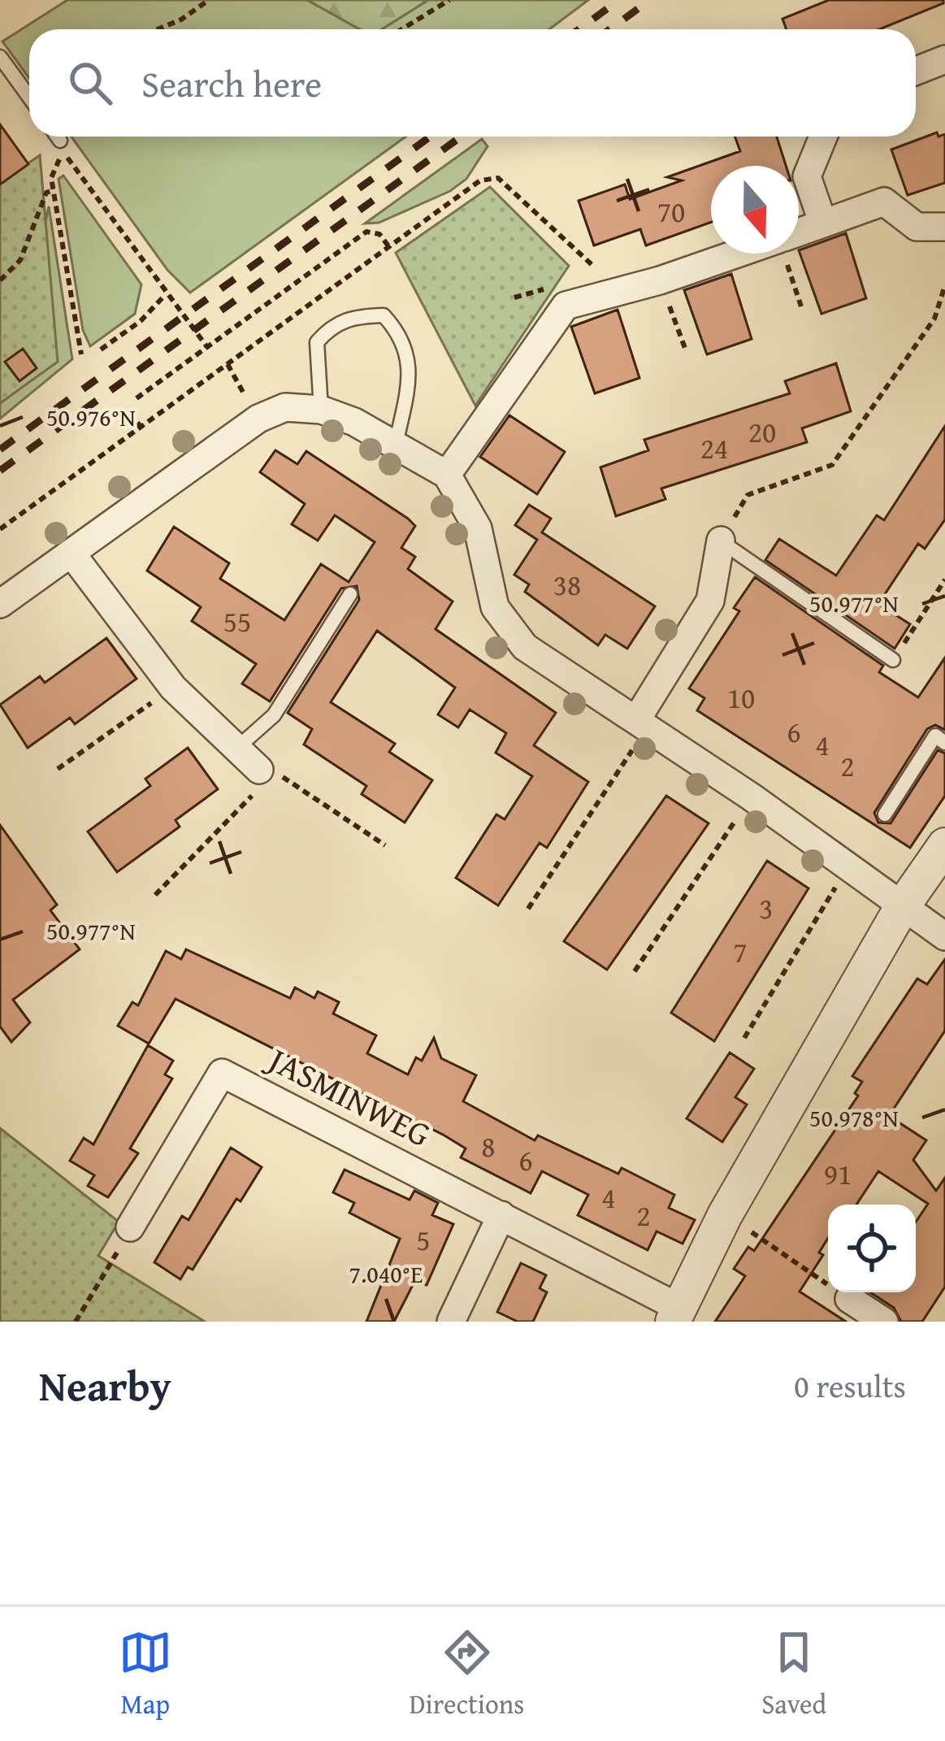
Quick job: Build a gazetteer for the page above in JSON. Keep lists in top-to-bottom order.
{
  "streets": {
    "street": ["JASMINWEG"]
  },
  "house_numbers": [
    "70",
    "20",
    "24",
    "38",
    "55",
    "10",
    "6",
    "4",
    "2",
    "3",
    "7",
    "8",
    "6",
    "91",
    "4",
    "2",
    "5"
  ],
  "north": "bottom",
  "page": {
    "search": "Search here",
    "heading": ["Nearby", "0 results"],
    "nav": ["Map", "Directions", "Saved"]
  },
  "coordinates": [
    "50.976°N",
    "50.977°N",
    "50.978°N",
    "7.040°E"
  ]
}
